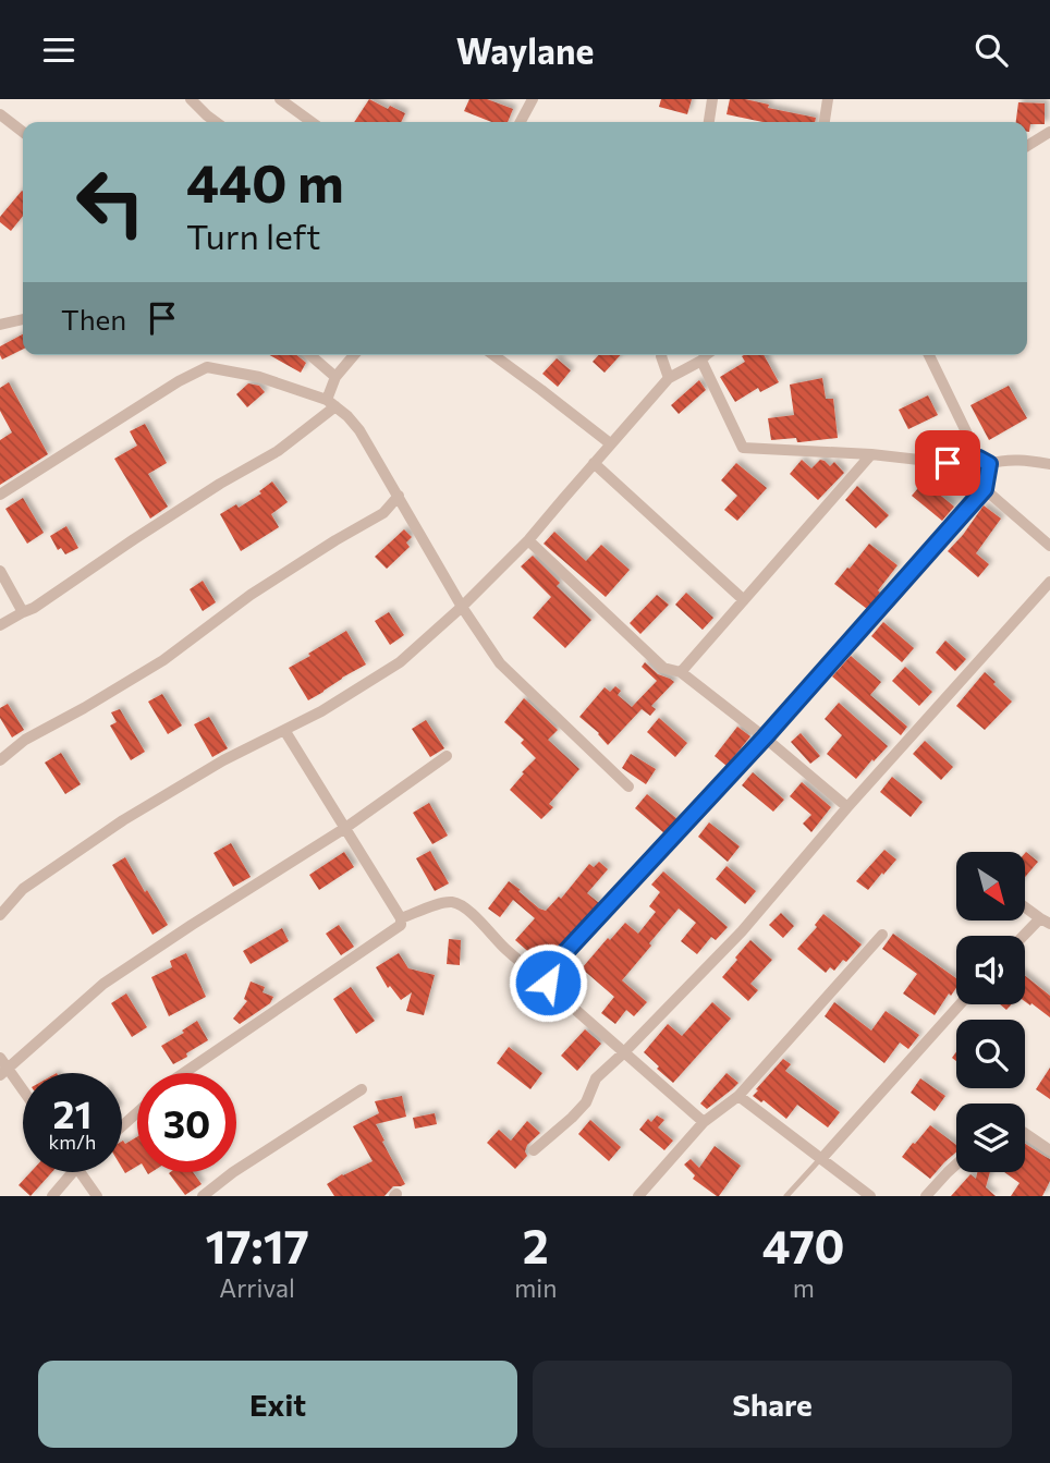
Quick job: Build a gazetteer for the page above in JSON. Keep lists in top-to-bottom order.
{
  "north": "bottom right",
  "page": {
    "header": "Waylane",
    "turn": ["440 m", "Turn left"],
    "then": "Then",
    "speed": "21 km/h",
    "limit": "30",
    "eta": [
      "17:17",
      "Arrival",
      "2",
      "min",
      "470",
      "m"
    ],
    "buttons": ["Exit", "Share"]
  }
}
